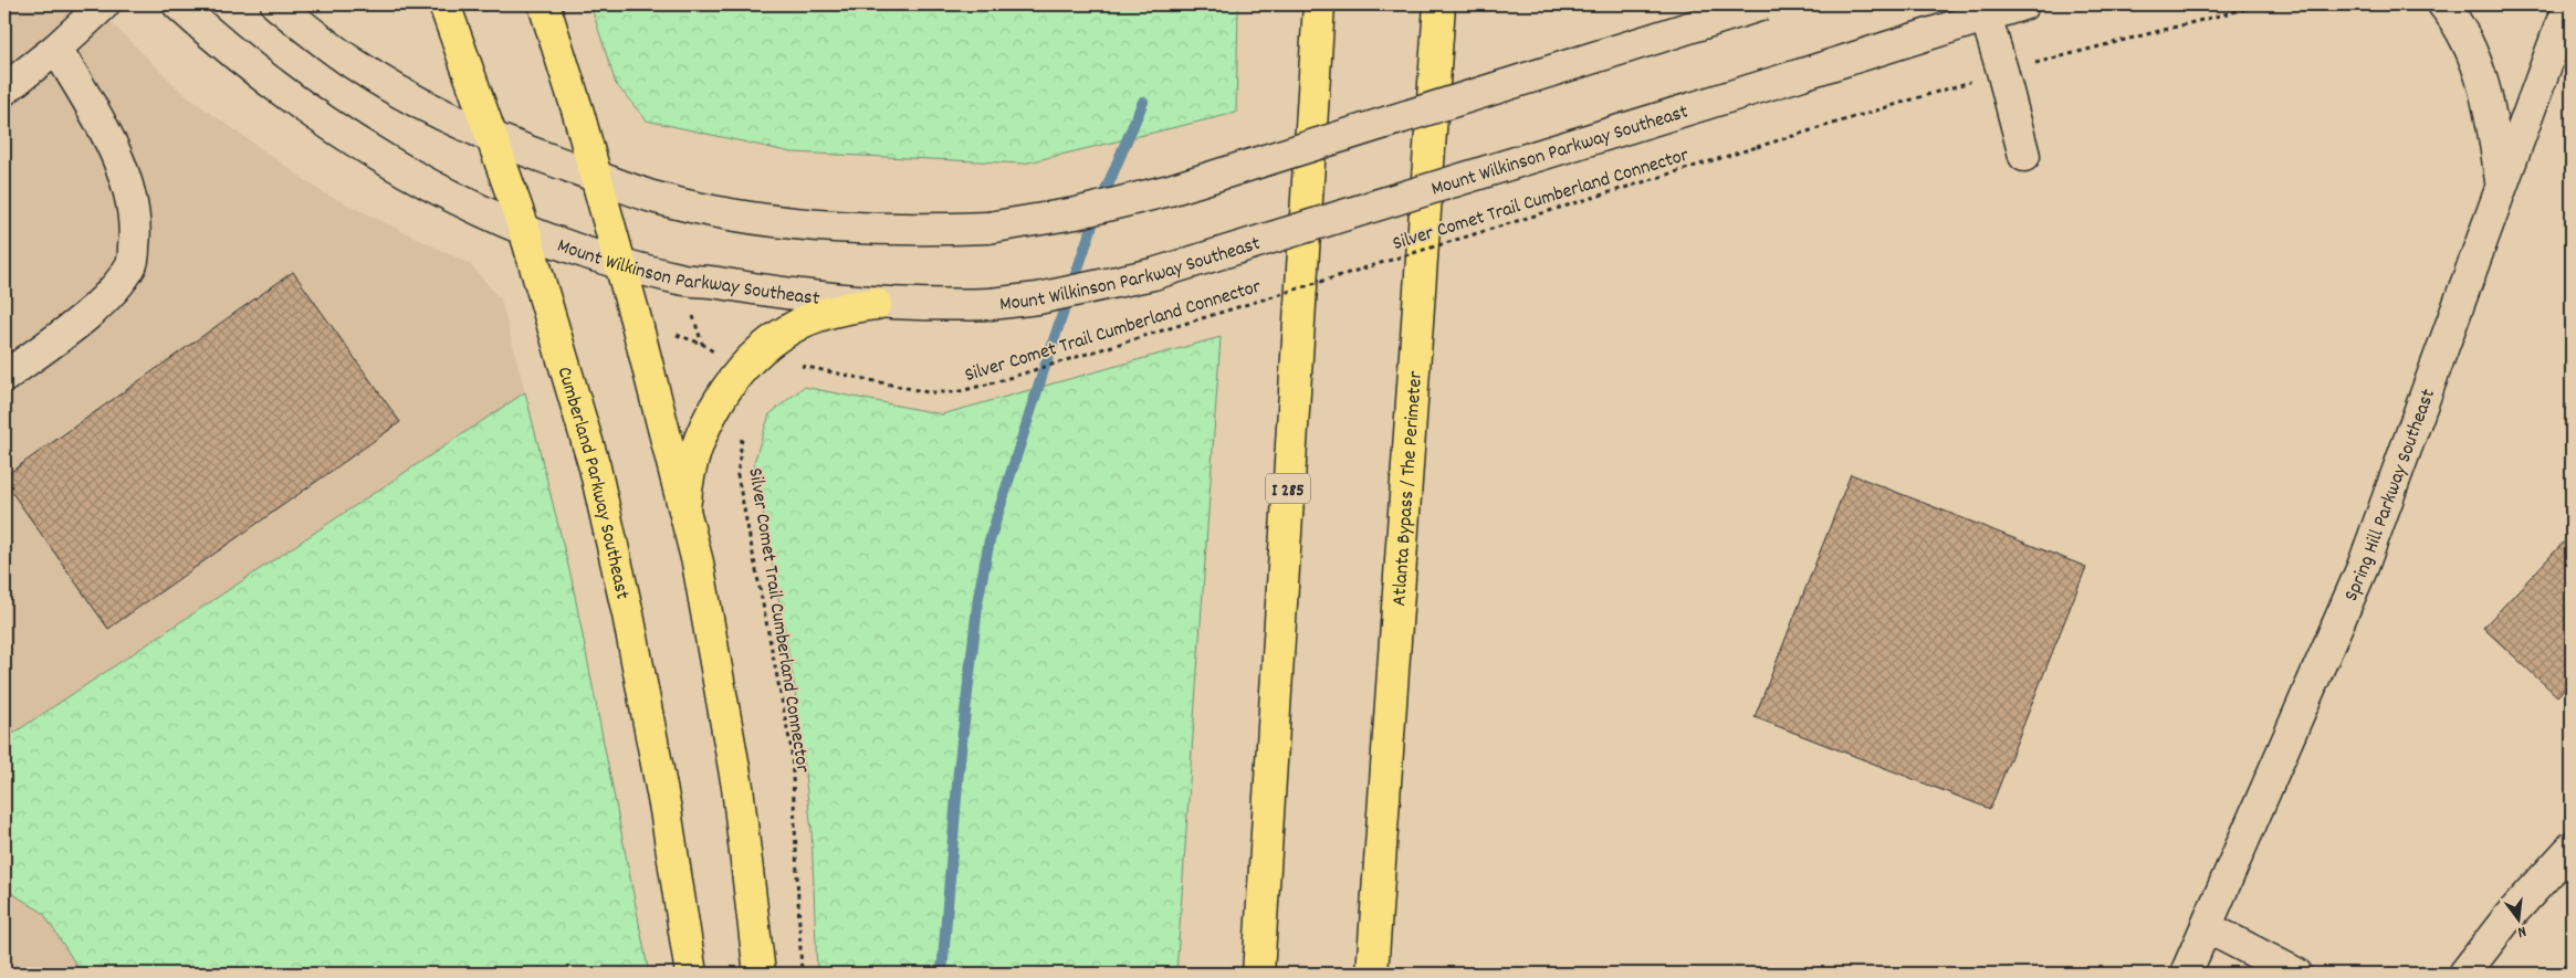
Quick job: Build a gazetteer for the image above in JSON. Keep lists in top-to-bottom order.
{
  "streets": {
    "main road": ["Cumberland Parkway Southeast", "I 285", "Atlanta Bypass / The Perimeter"],
    "street": ["Mount Wilkinson Parkway Southeast", "Spring Hill Parkway Southeast"],
    "path": ["Silver Comet Trail Cumberland Connector"]
  },
  "crossings": [
    ["Mount Wilkinson Parkway Southeast", "Cumberland Parkway Southeast"]
  ],
  "north": "bottom"
}
